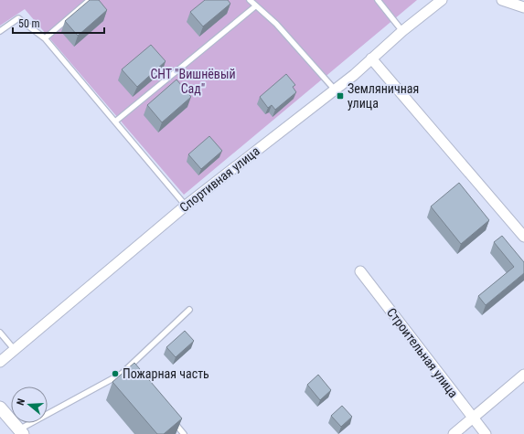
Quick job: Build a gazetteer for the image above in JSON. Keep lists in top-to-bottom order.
{
  "streets": {
    "street": ["Спортивная улица", "Строительная улица"]
  },
  "parks": ["СНТ \"Вишнёвый Сад\""],
  "places": {
    "transit": ["Земляничная улица"],
    "other": ["Пожарная часть"]
  },
  "scale_bar": "50 m",
  "north": "left"
}
